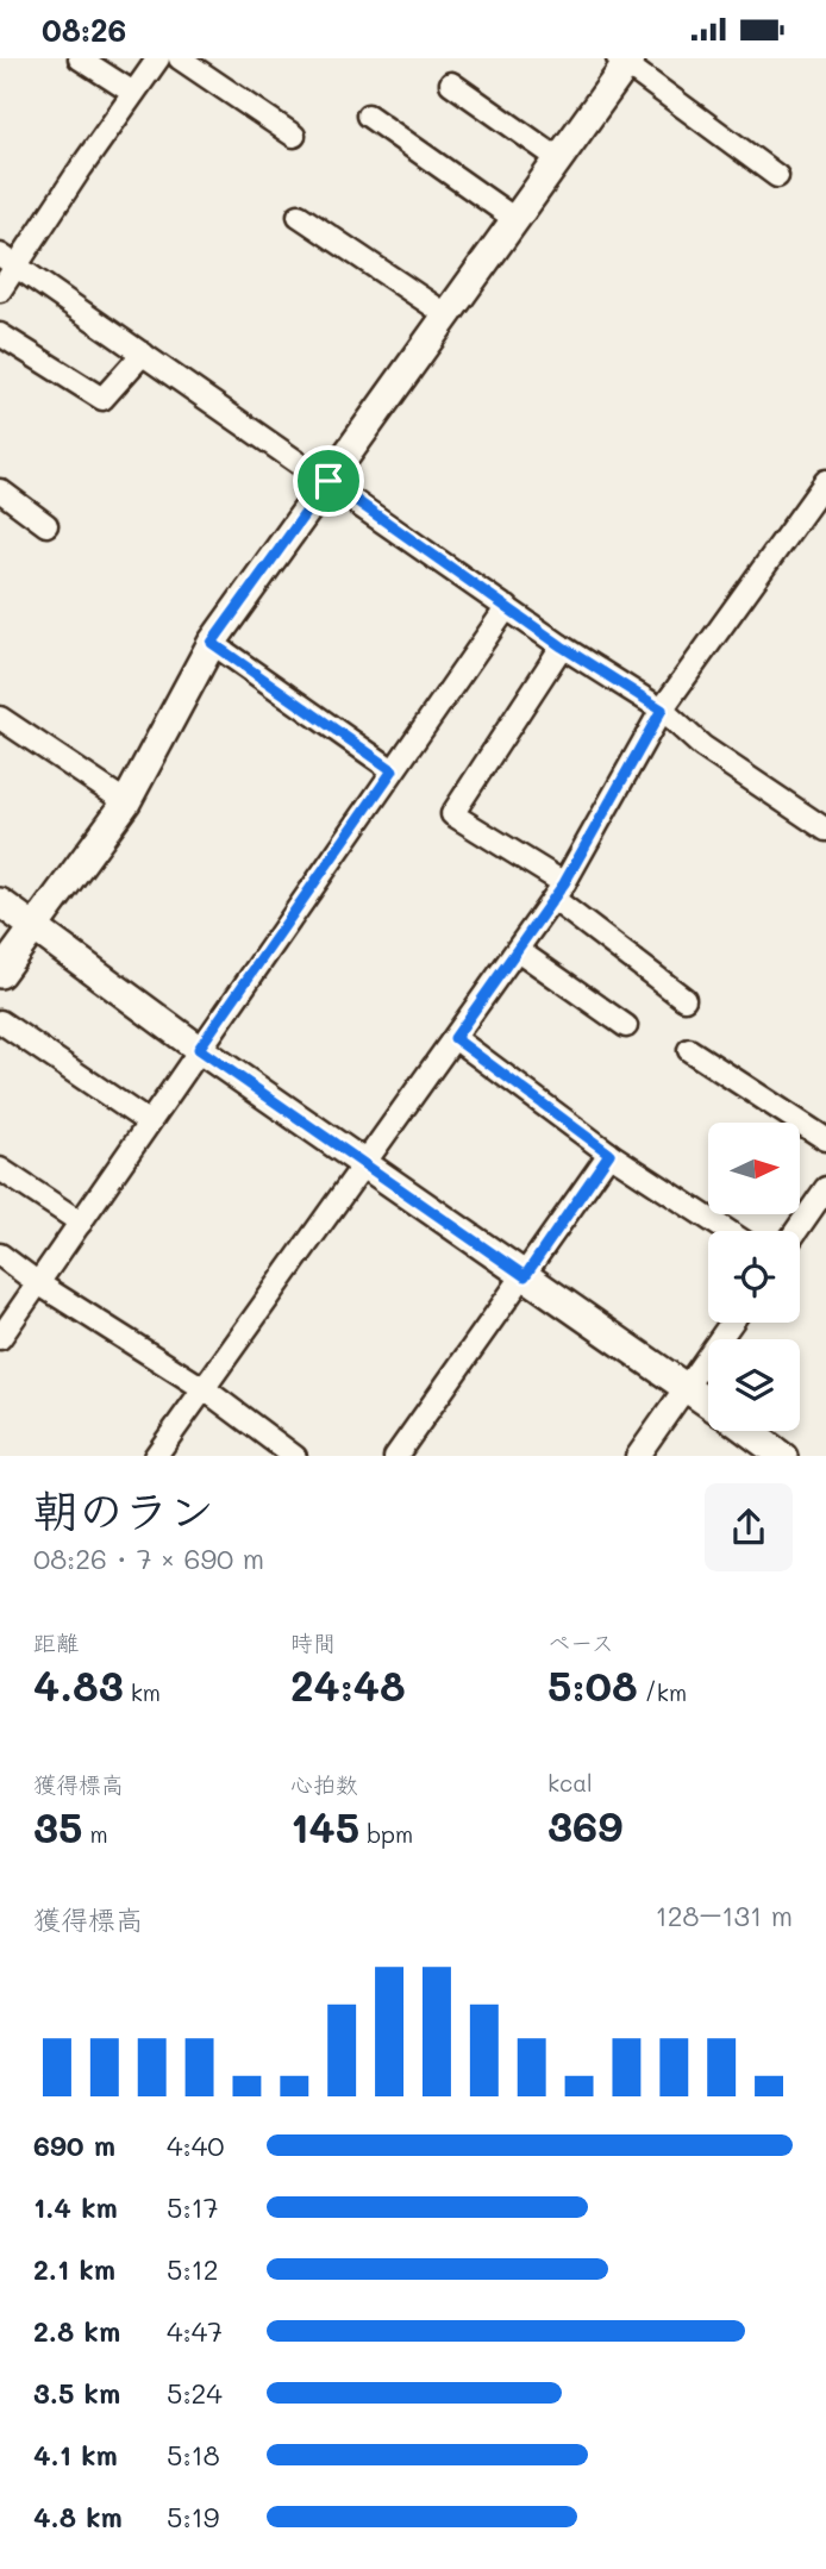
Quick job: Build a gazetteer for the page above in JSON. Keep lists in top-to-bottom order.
{
  "north": "right",
  "page": {
    "status": "08:26",
    "heading": ["朝のラン", "08:26 · 7 × 690 m"],
    "stats": [
      ["距離", "4.83 km"],
      ["時間", "24:48"],
      ["ペース", "5:08 /km"],
      ["獲得標高", "35 m"],
      ["心拍数", "145 bpm"],
      ["kcal", "369"]
    ],
    "chart": ["獲得標高", "128–131 m"],
    "list": [
      {
        "name": "690 m",
        "note": "4:40"
      },
      {
        "name": "1.4 km",
        "note": "5:17"
      },
      {
        "name": "2.1 km",
        "note": "5:12"
      },
      {
        "name": "2.8 km",
        "note": "4:47"
      },
      {
        "name": "3.5 km",
        "note": "5:24"
      },
      {
        "name": "4.1 km",
        "note": "5:18"
      },
      {
        "name": "4.8 km",
        "note": "5:19"
      }
    ]
  }
}
